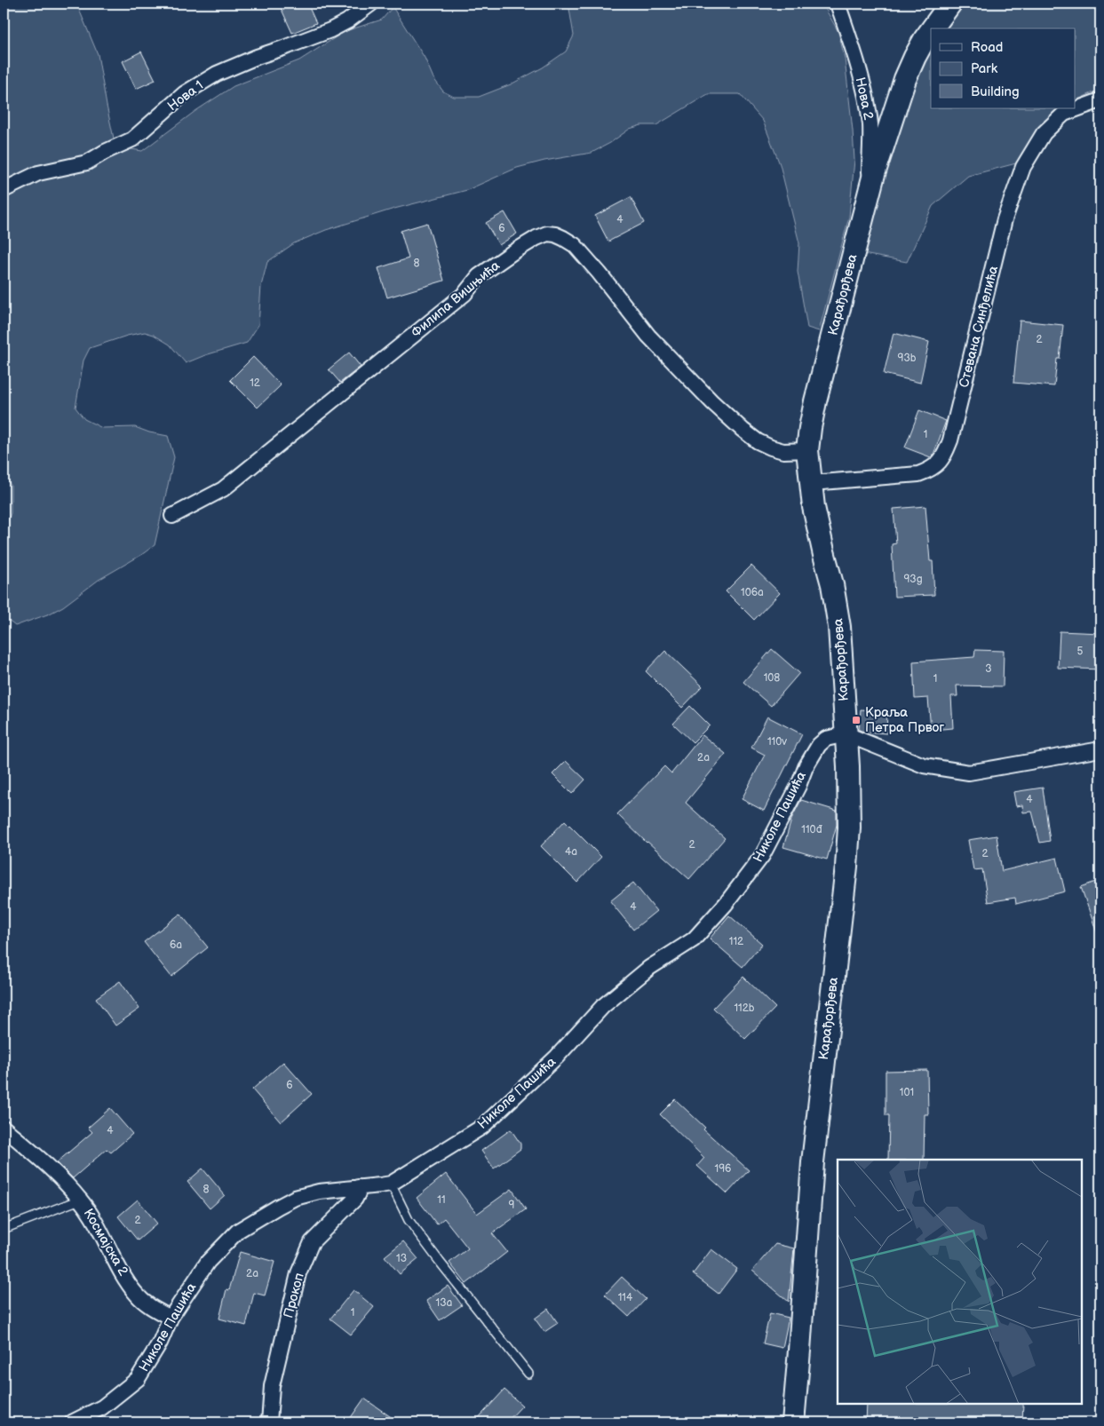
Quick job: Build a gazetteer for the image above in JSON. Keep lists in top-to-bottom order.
{
  "streets": {
    "street": [
      "Нова 1",
      "Нова 2",
      "Карађорђева",
      "Филипа Вишњића",
      "Стевана Синђелића",
      "Николе Пашића",
      "Космајска 2",
      "Прокоп"
    ]
  },
  "crossings": [
    ["Нова 2", "Карађорђева"],
    ["Карађорђева", "Филипа Вишњића"],
    ["Карађорђева", "Стевана Синђелића"],
    ["Карађорђева", "Николе Пашића"],
    ["Николе Пашића", "Космајска 2"],
    ["Николе Пашића", "Прокоп"]
  ],
  "places": {
    "transit": ["Краља Петра Првог"]
  },
  "house_numbers": [
    "4",
    "6",
    "8",
    "2",
    "93b",
    "12",
    "1",
    "93g",
    "106a",
    "5",
    "3",
    "108",
    "1",
    "110v",
    "2a",
    "4",
    "110đ",
    "2",
    "4a",
    "2",
    "4",
    "112",
    "6a",
    "112b",
    "6",
    "101",
    "4",
    "196",
    "8",
    "11",
    "9",
    "2",
    "13",
    "2a",
    "114",
    "13a",
    "1"
  ],
  "legend": ["Road", "Park", "Building"]
}
